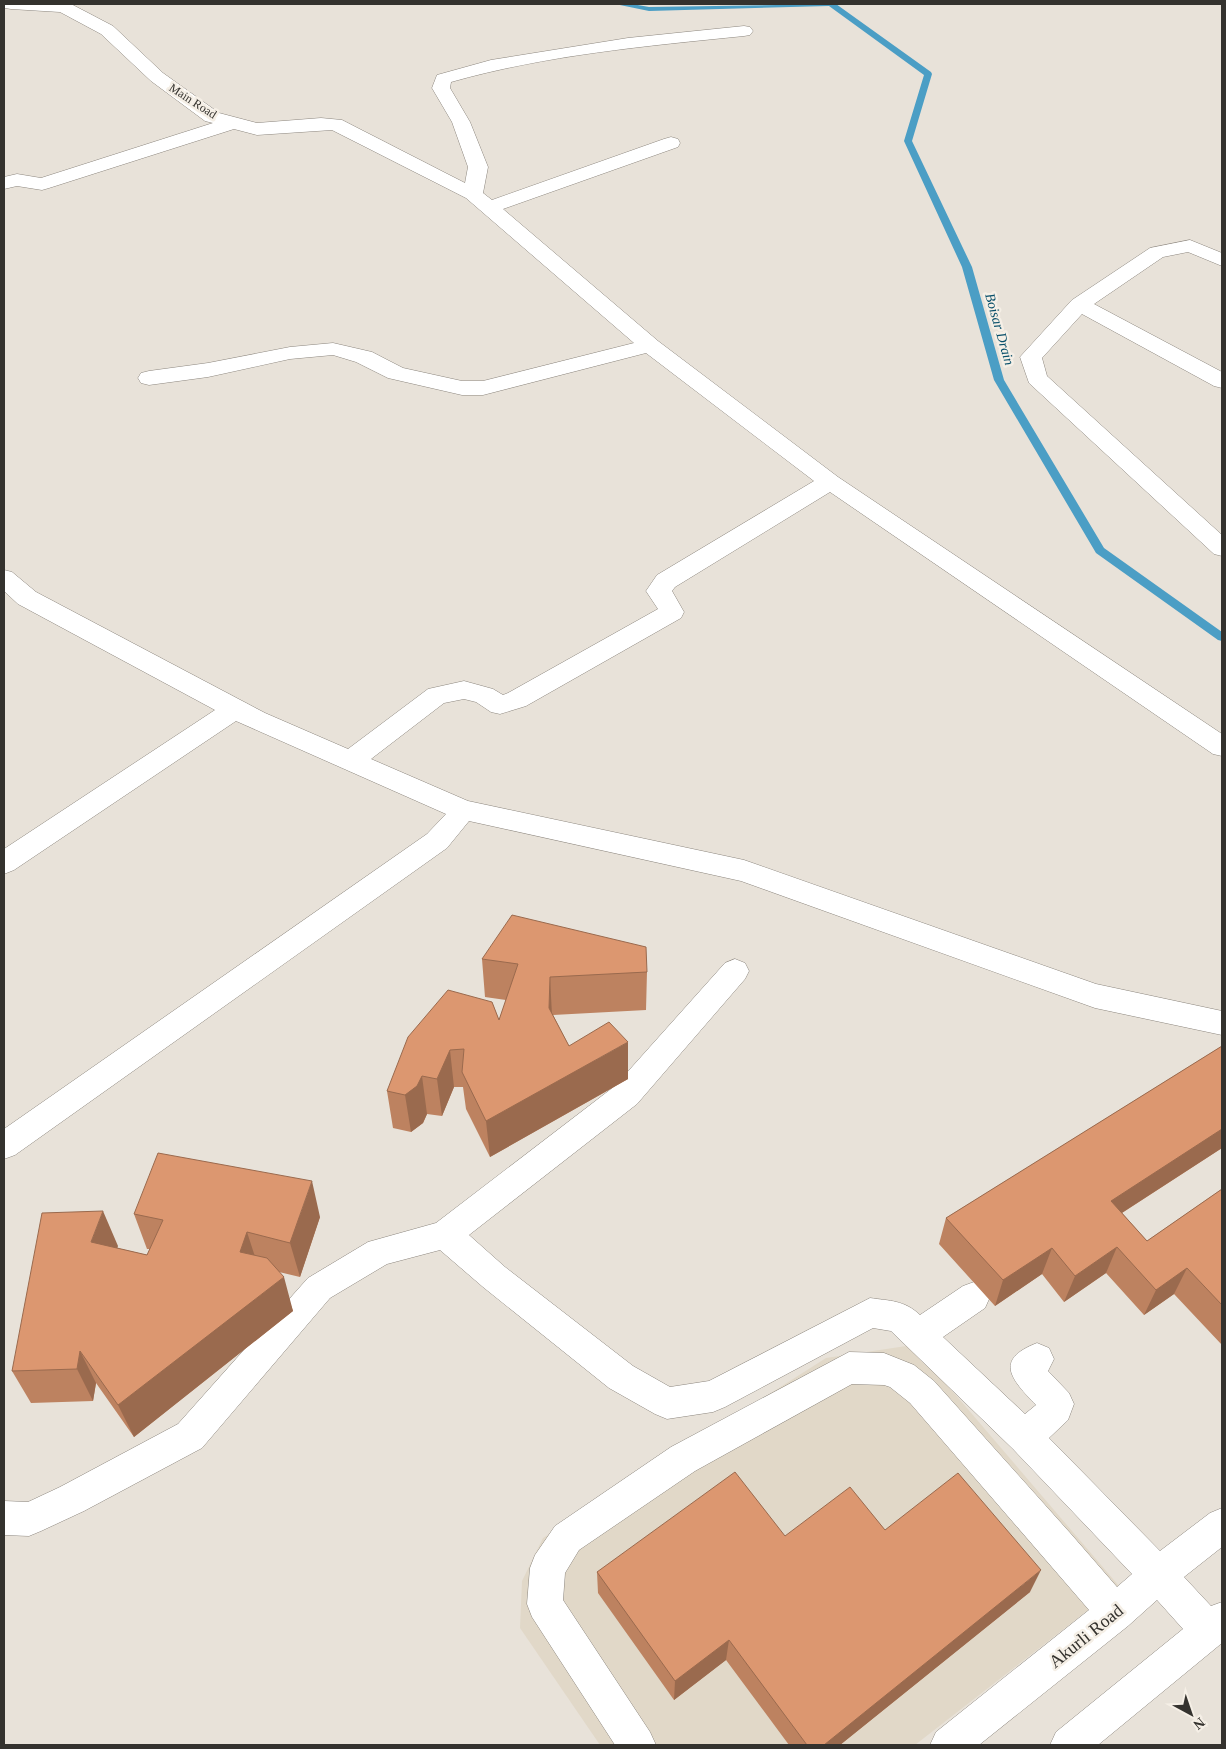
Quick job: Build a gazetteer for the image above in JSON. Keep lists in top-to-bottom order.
{
  "streets": {
    "street": ["Main Road", "Akurli Road"]
  },
  "water": ["Boisar Drain"],
  "north": "bottom right"
}
